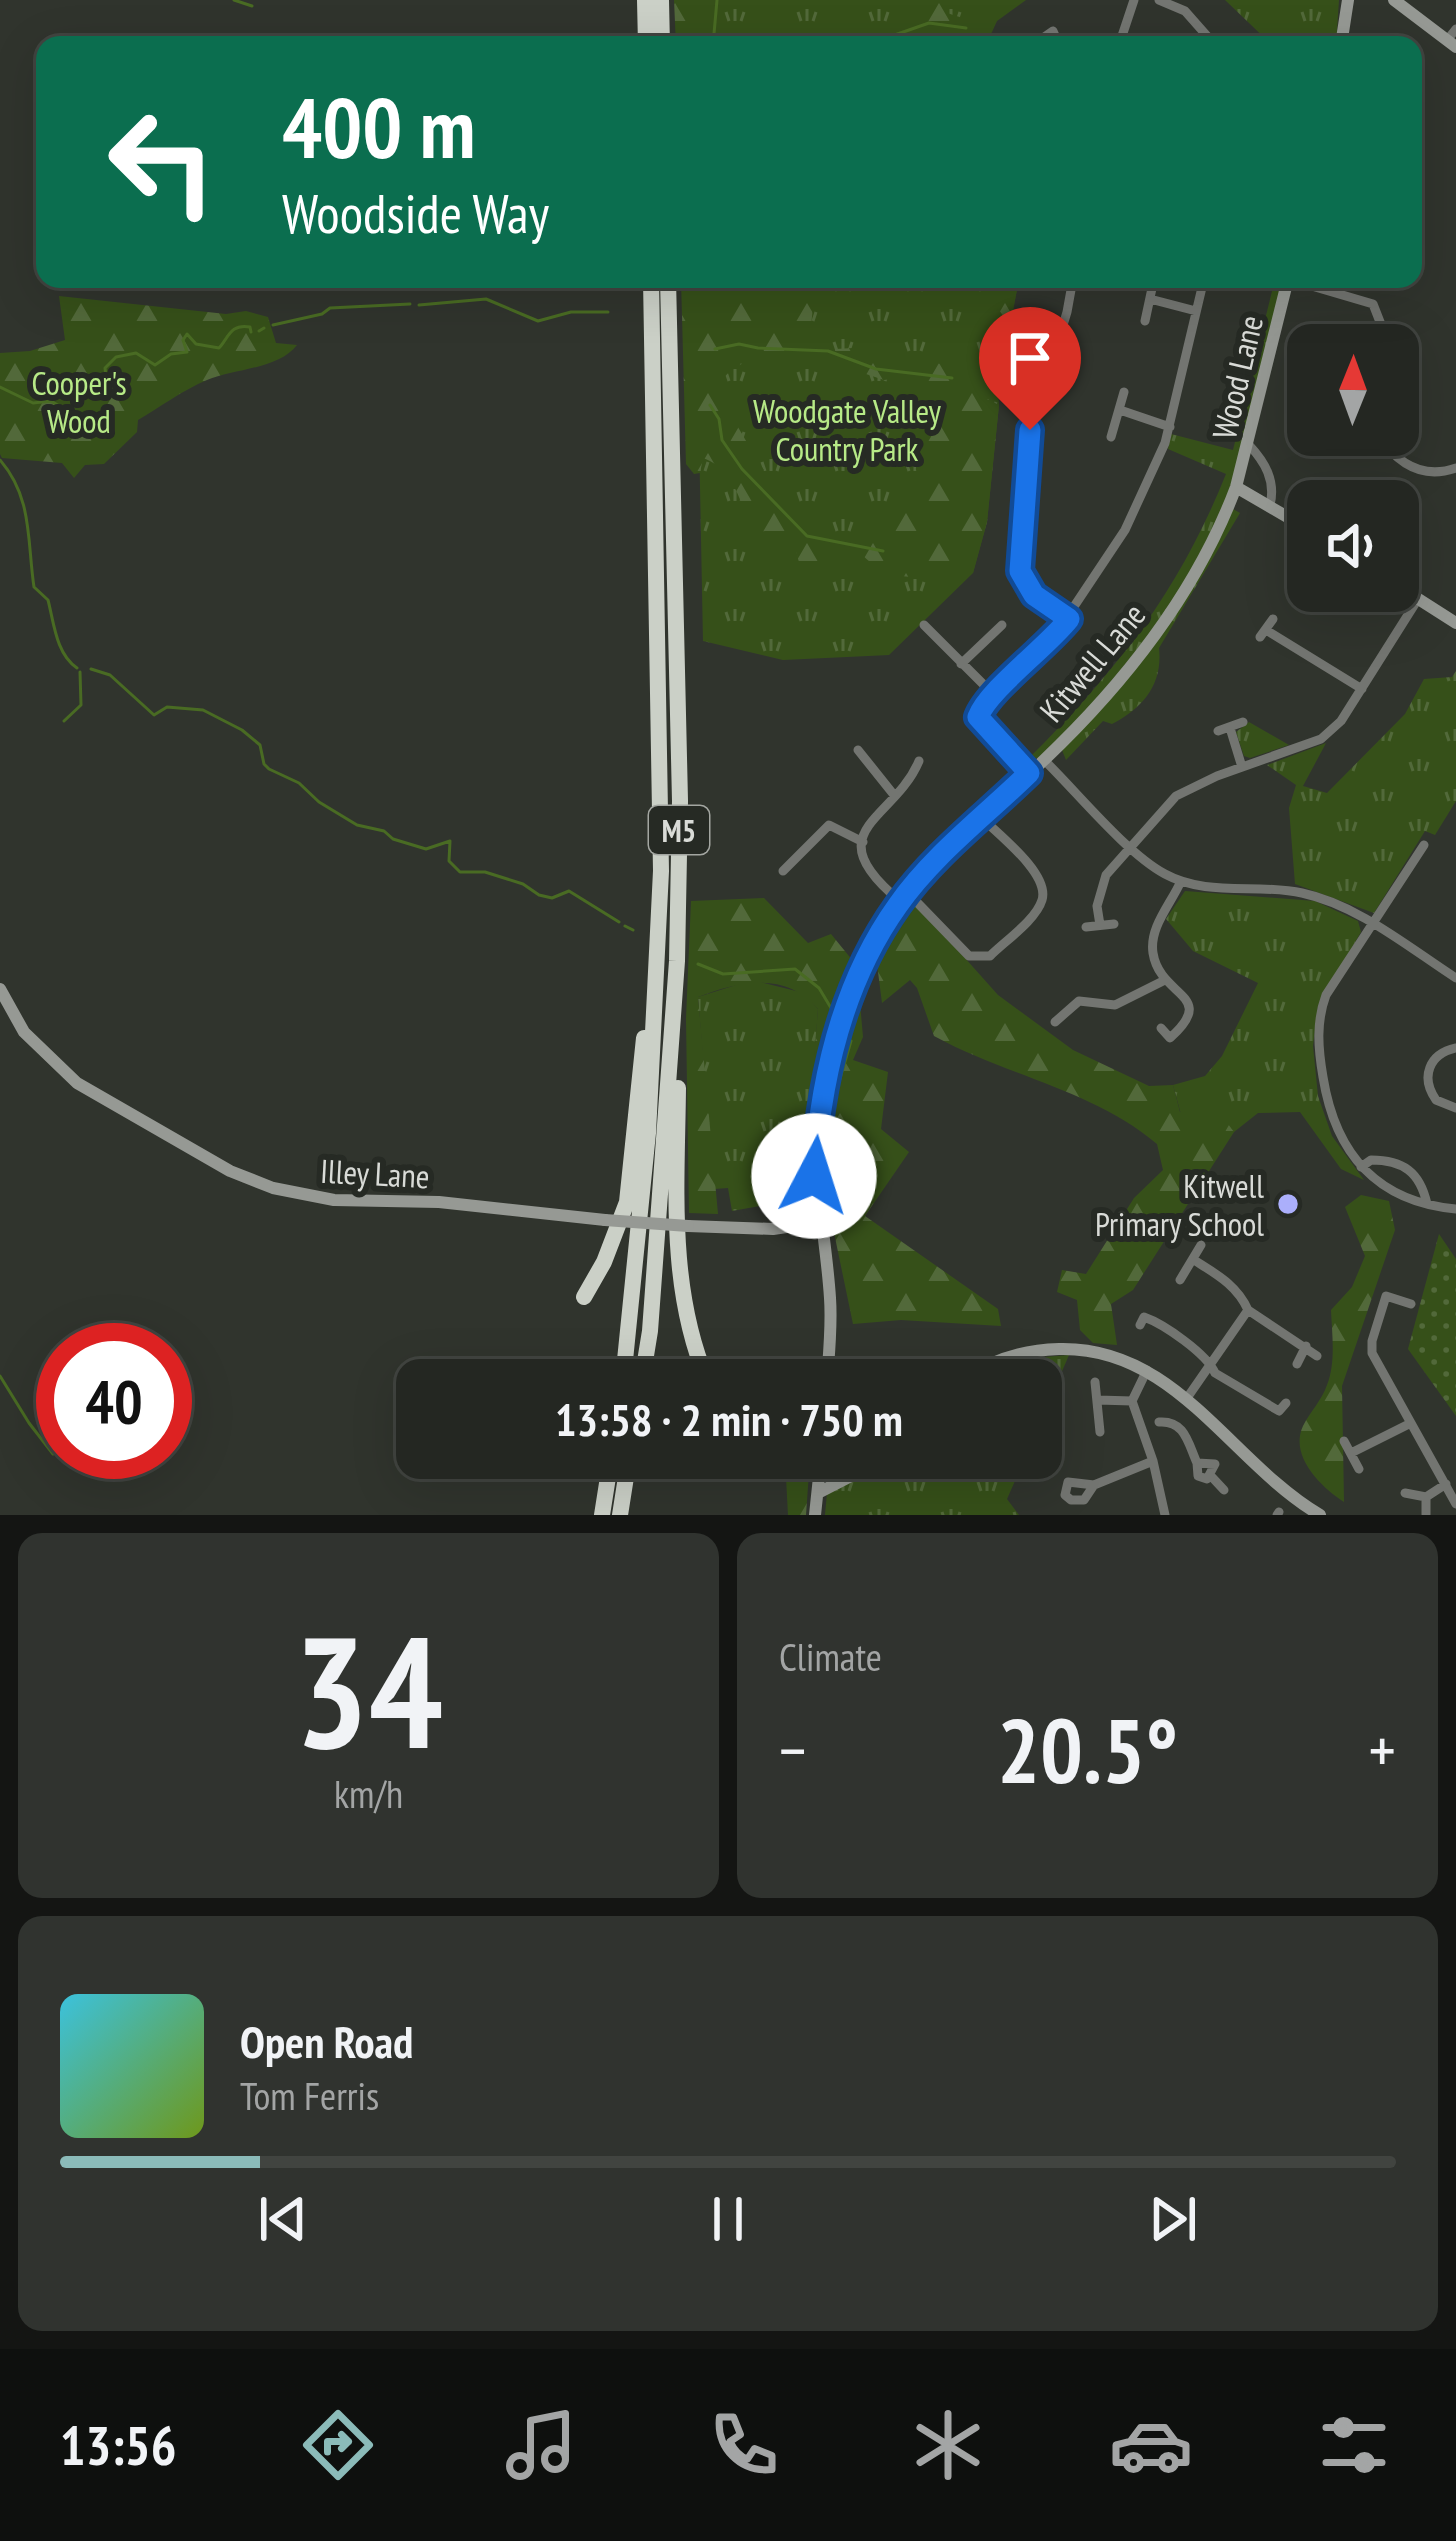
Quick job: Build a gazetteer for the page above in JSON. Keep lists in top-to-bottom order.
{
  "streets": {
    "highway": ["M5"],
    "street": ["Wood Lane", "Kitwell Lane", "Illey Lane"]
  },
  "crossings": [
    ["Wood Lane", "Kitwell Lane"],
    ["Kitwell Lane", "Illey Lane"]
  ],
  "parks": ["Cooper's Wood", "Woodgate Valley Country Park"],
  "places": ["Kitwell Primary School"],
  "north": "top",
  "page": {
    "turn": ["400 m", "Woodside Way"],
    "limit": "40",
    "trip": "13:58 · 2 min · 750 m",
    "tile": [
      ["34", "km/h"],
      "Climate"
    ],
    "heat": ["−", "20.5°", "+"],
    "song": ["Open Road", "Tom Ferris"],
    "tabs": "13:56"
  }
}
